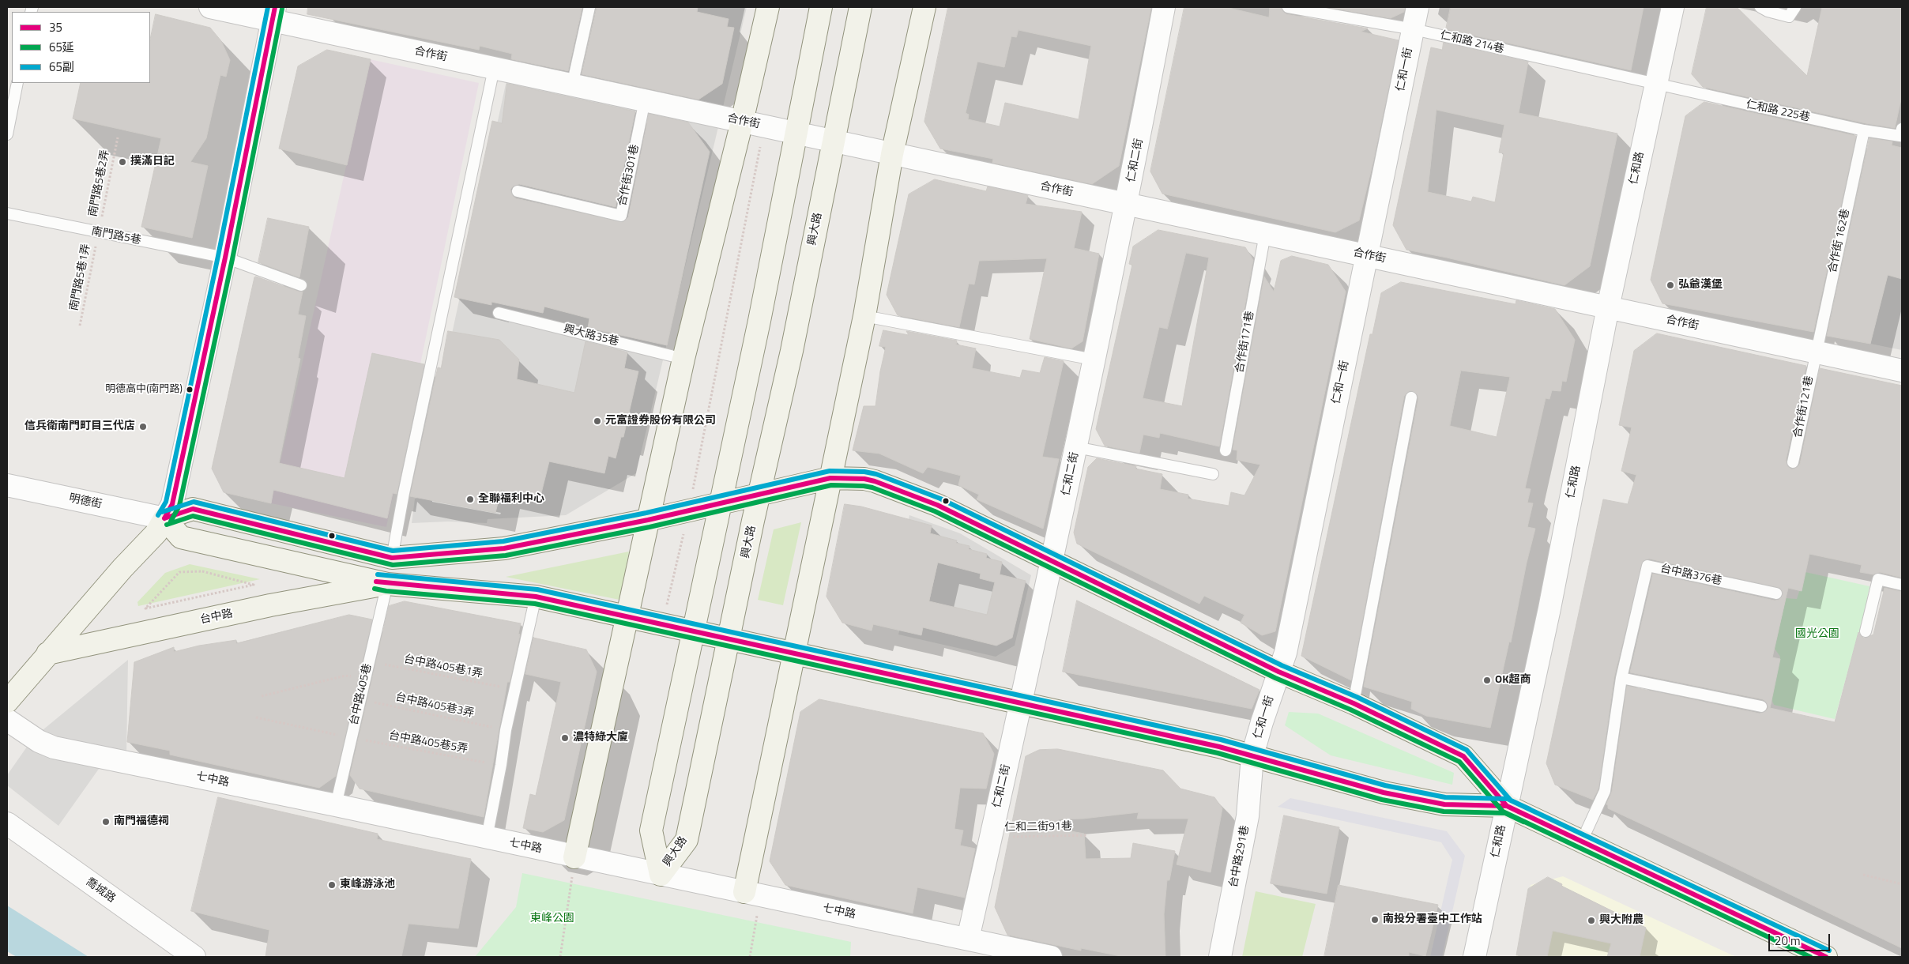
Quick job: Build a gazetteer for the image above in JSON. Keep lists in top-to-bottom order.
{
  "streets": {
    "street": [
      "合作街",
      "仁和一街",
      "仁和二街",
      "仁和路",
      "興大路",
      "明德街",
      "台中路",
      "七中路",
      "台中路291巷",
      "喬城路"
    ],
    "lane": [
      "仁和路 214巷",
      "仁和路 225巷",
      "合作街301巷",
      "南門路5巷",
      "合作街 162巷",
      "興大路35巷",
      "合作街171巷",
      "合作街121巷",
      "台中路376巷",
      "台中路405巷"
    ],
    "path": [
      "南門路5巷2弄",
      "南門路5巷1弄",
      "台中路405巷1弄",
      "台中路405巷3弄",
      "台中路405巷5弄",
      "仁和二街91巷"
    ]
  },
  "crossings": [
    ["仁和路 214巷", "仁和一街"],
    ["仁和路 214巷", "仁和路 225巷"],
    ["仁和路 214巷", "仁和路"],
    ["合作街", "仁和一街"],
    ["合作街", "仁和二街"],
    ["合作街", "仁和路"],
    ["合作街", "合作街301巷"],
    ["合作街", "興大路"],
    ["合作街", "合作街 162巷"],
    ["合作街", "合作街171巷"],
    ["合作街", "合作街121巷"],
    ["仁和一街", "台中路"],
    ["仁和一街", "台中路291巷"],
    ["仁和路 225巷", "仁和路"],
    ["仁和路 225巷", "合作街 162巷"],
    ["仁和二街", "台中路"],
    ["仁和二街", "七中路"],
    ["仁和二街", "仁和二街91巷"],
    ["仁和路", "台中路"],
    ["南門路5巷2弄", "南門路5巷"],
    ["南門路5巷2弄", "南門路5巷1弄"],
    ["興大路", "台中路"],
    ["興大路", "七中路"],
    ["南門路5巷", "南門路5巷1弄"],
    ["合作街 162巷", "合作街121巷"],
    ["明德街", "台中路"],
    ["台中路376巷", "台中路"],
    ["台中路", "台中路405巷"],
    ["台中路", "台中路291巷"],
    ["台中路405巷1弄", "台中路405巷"],
    ["台中路405巷", "台中路405巷3弄"],
    ["台中路405巷", "台中路405巷5弄"],
    ["台中路405巷", "七中路"]
  ],
  "parks": ["國光公園", "東峰公園"],
  "places": [
    "撲滿日記",
    "弘爺漢堡",
    "明德高中(南門路)",
    "元富證券股份有限公司",
    "信兵衛南門町目三代店",
    "全聯福利中心",
    "OK超商",
    "濃特綠大廈",
    "南門福德祠",
    "東峰游泳池",
    "南投分署臺中工作站",
    "興大附農"
  ],
  "lines": ["transit line 35", "transit line 65副", "transit line 65延"],
  "legend": ["35", "65延", "65副"],
  "scale_bar": "20 m"
}
